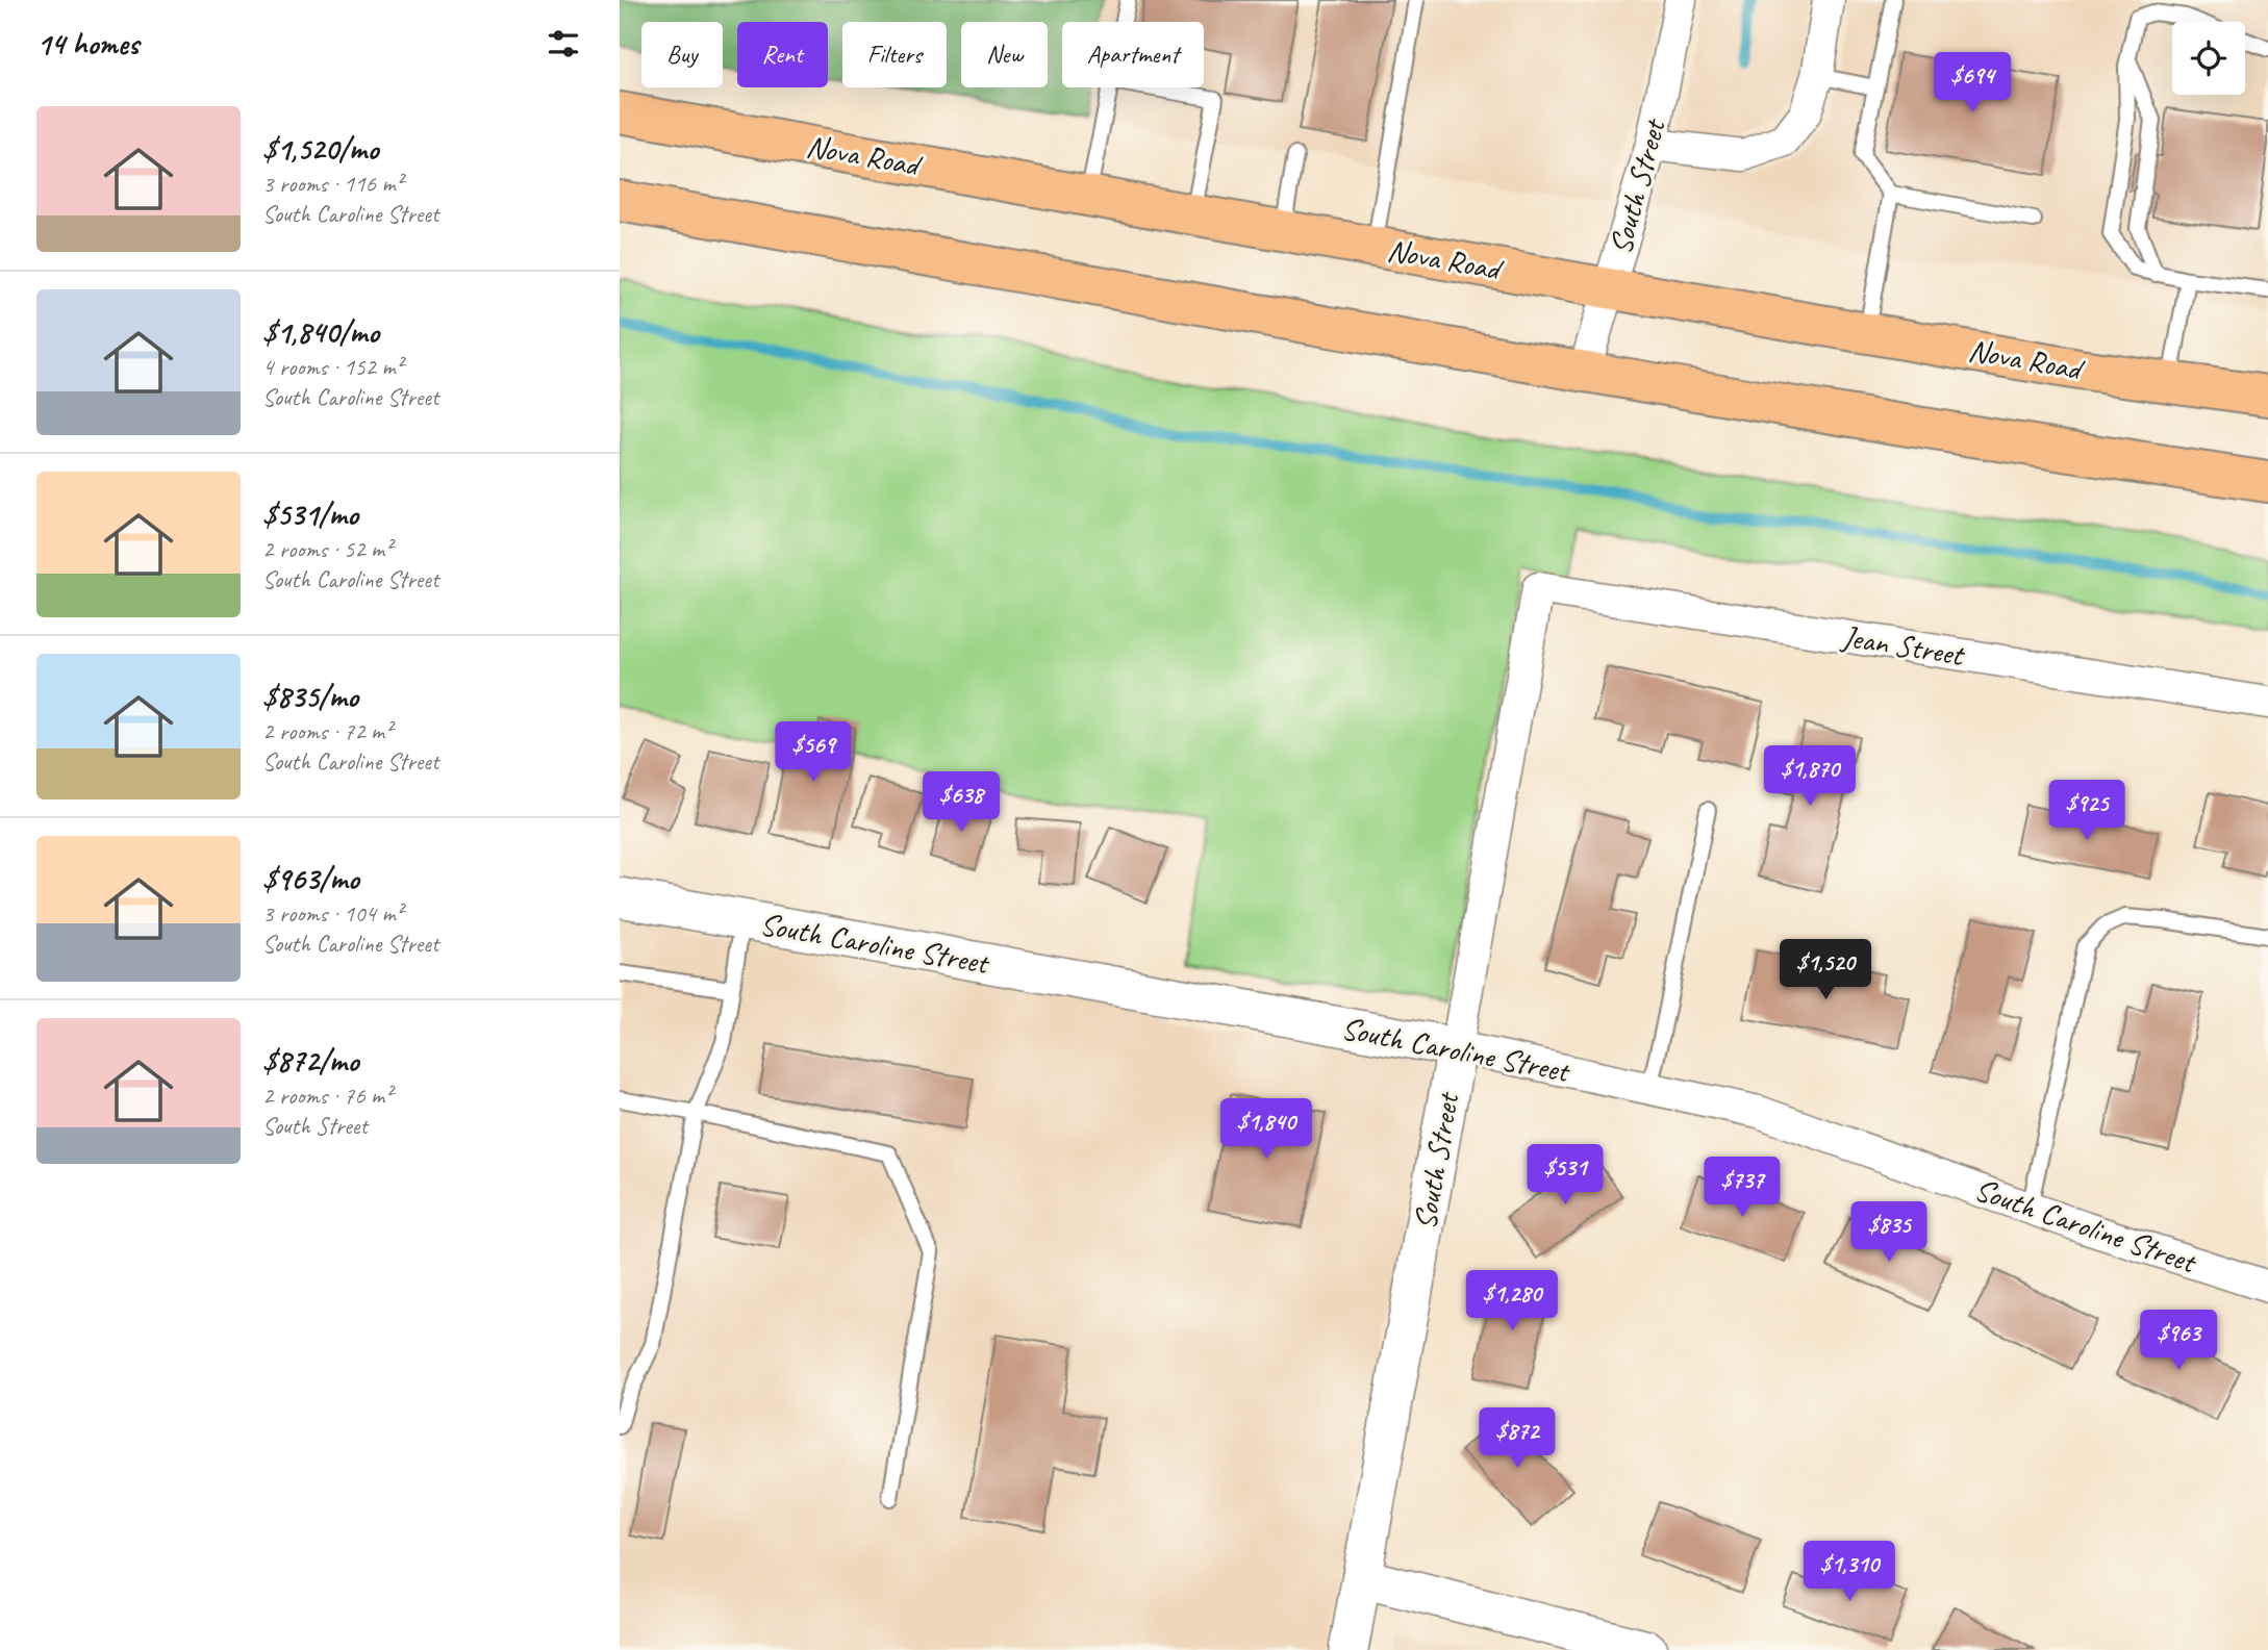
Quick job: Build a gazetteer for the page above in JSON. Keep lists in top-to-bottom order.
{
  "streets": {
    "main road": ["Nova Road"],
    "street": ["South Street", "Jean Street", "South Caroline Street"]
  },
  "crossings": [
    ["Nova Road", "South Street"],
    ["South Street", "Jean Street"],
    ["South Street", "South Caroline Street"]
  ],
  "page": {
    "heading": "14 homes",
    "chip": [
      "Buy",
      "Rent",
      "Filters",
      "New",
      "Apartment"
    ],
    "price": [
      "$694",
      "$569",
      "$1,870",
      "$638",
      "$925",
      "$1,520",
      "$1,840",
      "$531",
      "$737",
      "$835",
      "$1,280",
      "$963",
      "$872",
      "$1,310"
    ],
    "list": [
      {
        "name": "$1,520/mo",
        "note": "3 rooms · 116 m² · South Caroline Street"
      },
      {
        "name": "$1,840/mo",
        "note": "4 rooms · 152 m² · South Caroline Street"
      },
      {
        "name": "$531/mo",
        "note": "2 rooms · 52 m² · South Caroline Street"
      },
      {
        "name": "$835/mo",
        "note": "2 rooms · 72 m² · South Caroline Street"
      },
      {
        "name": "$963/mo",
        "note": "3 rooms · 104 m² · South Caroline Street"
      },
      {
        "name": "$872/mo",
        "note": "2 rooms · 76 m² · South Street"
      }
    ]
  }
}
